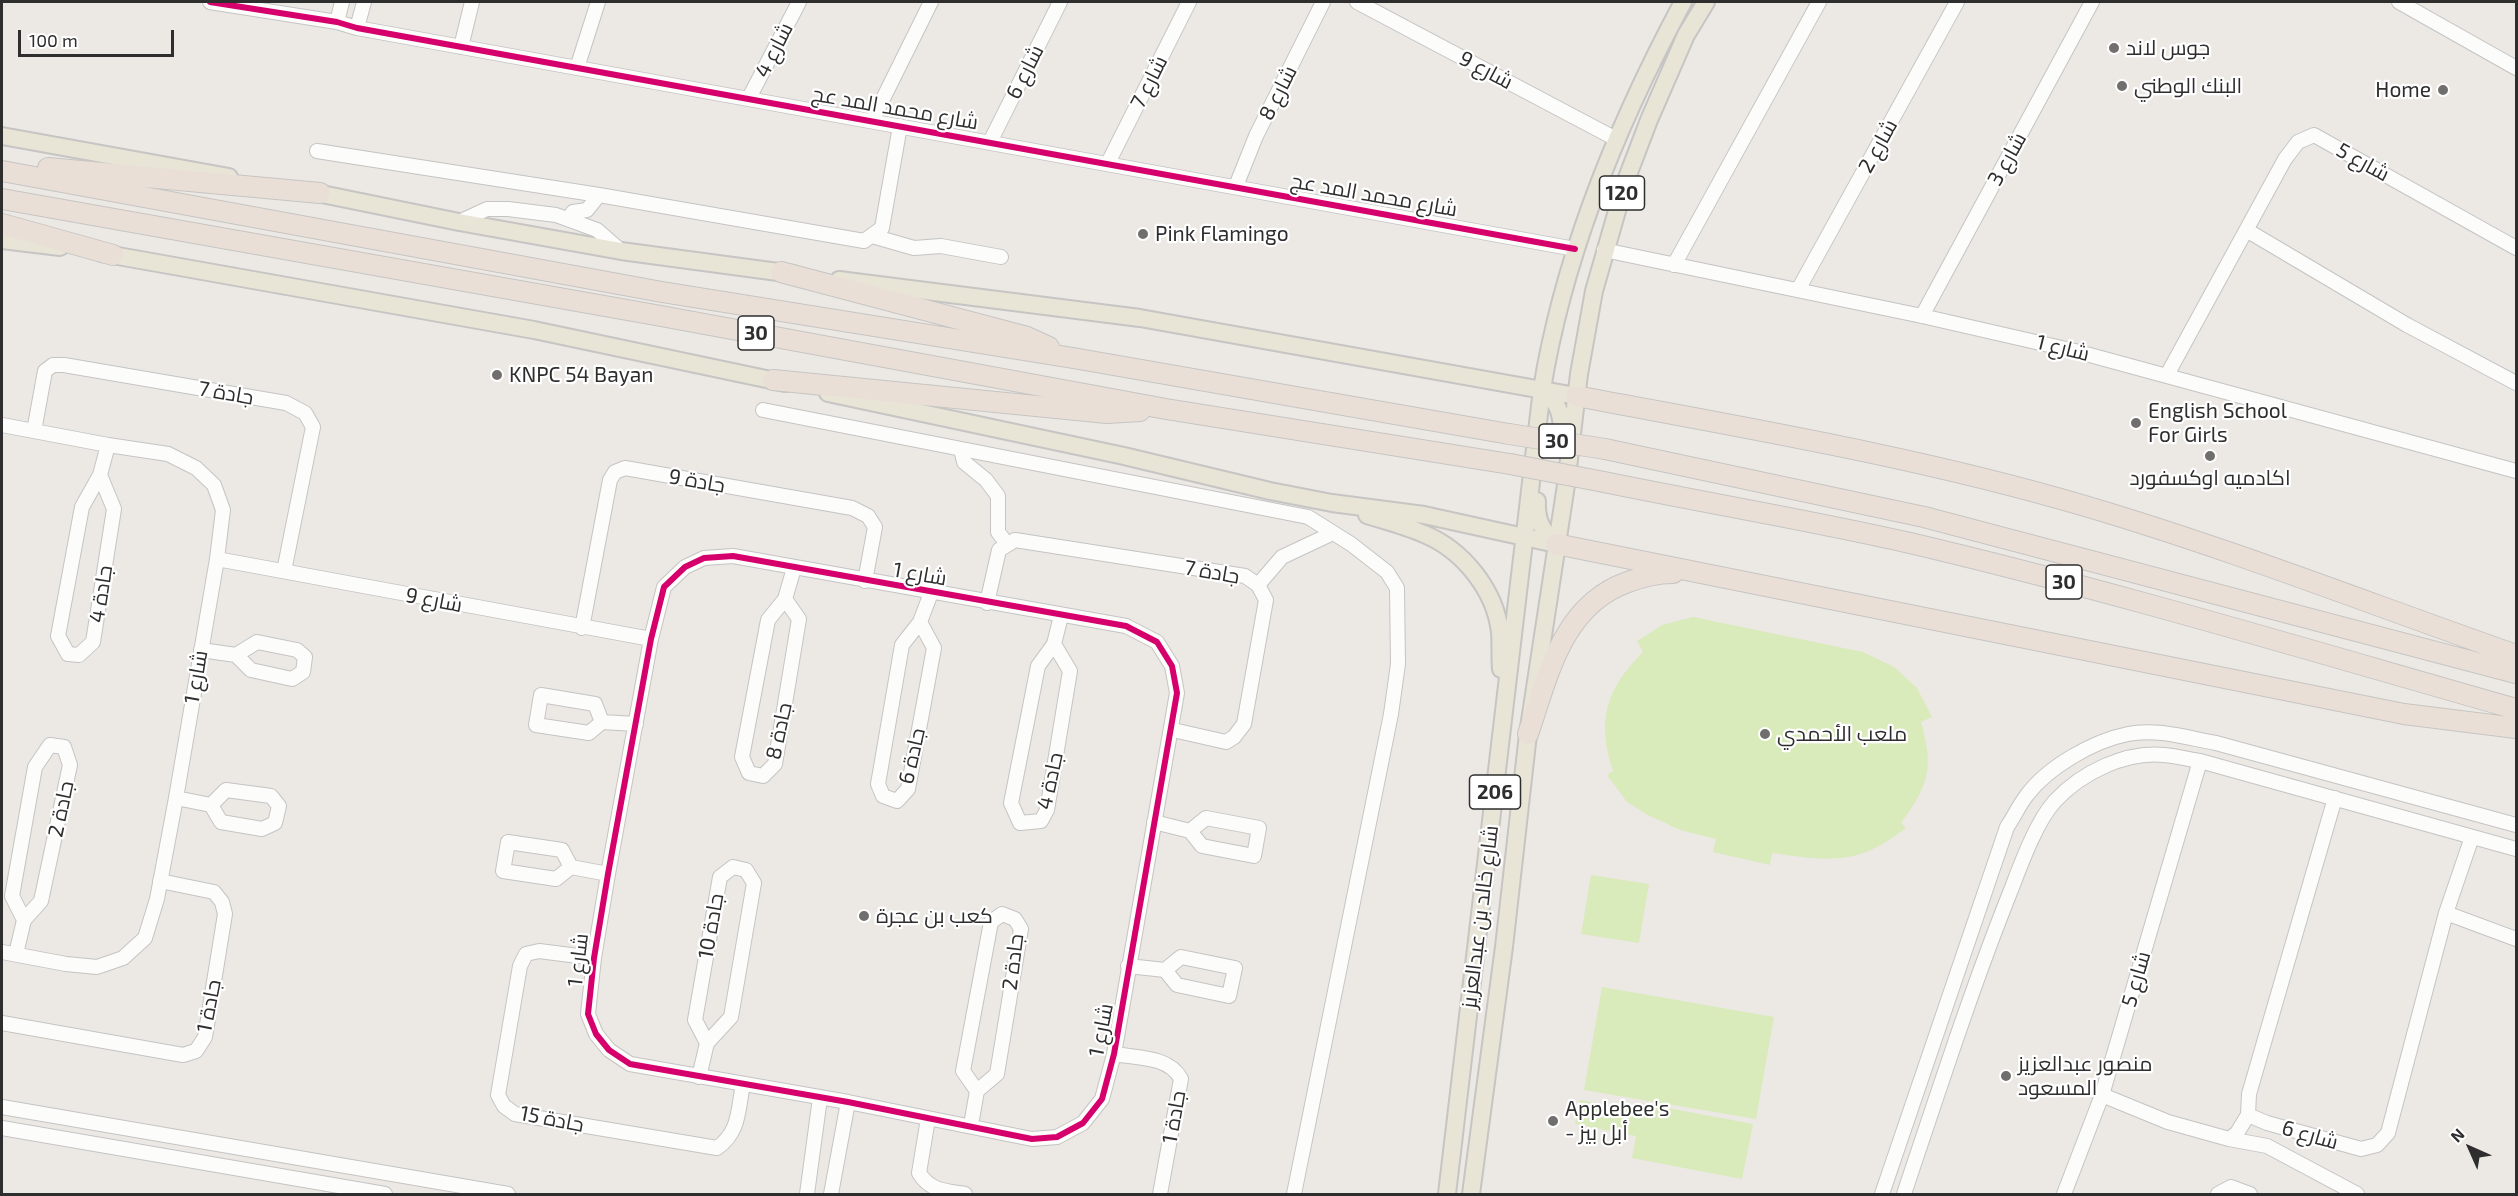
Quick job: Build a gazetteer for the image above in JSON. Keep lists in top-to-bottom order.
{
  "streets": {
    "highway": ["30"],
    "main road": ["120", "206", "شارع خالد بن عبدالعزيز"],
    "street": [
      "شارع 4",
      "شارع 9",
      "شارع 6",
      "شارع 7",
      "شارع 8",
      "شارع محمد المد عج",
      "شارع 2",
      "شارع 3",
      "شارع 5",
      "شارع 1",
      "جادة 7",
      "جادة 9",
      "جادة 4",
      "جادة 8",
      "جادة 6",
      "جادة 2",
      "جادة 10",
      "جادة 1",
      "جادة 15"
    ]
  },
  "crossings": [
    ["شارع 4", "شارع محمد المد عج"],
    ["شارع 9", "120"],
    ["شارع 9", "شارع 1"],
    ["شارع 9", "جادة 7"],
    ["شارع 9", "جادة 9"],
    ["شارع 6", "شارع محمد المد عج"],
    ["شارع 7", "شارع محمد المد عج"],
    ["شارع 8", "شارع محمد المد عج"],
    ["شارع محمد المد عج", "120"],
    ["شارع 2", "شارع 1"],
    ["شارع 3", "شارع 1"],
    ["شارع 5", "شارع 1"],
    ["120", "شارع 1"],
    ["120", "شارع خالد بن عبدالعزيز"],
    ["شارع 1", "جادة 7"],
    ["شارع 1", "جادة 9"],
    ["شارع 1", "جادة 4"],
    ["شارع 1", "جادة 8"],
    ["شارع 1", "جادة 6"],
    ["شارع 1", "جادة 2"],
    ["شارع 1", "جادة 10"],
    ["شارع 1", "جادة 1"],
    ["شارع 1", "جادة 15"]
  ],
  "places": [
    "جوس لاند",
    "البنك الوطني",
    "Home",
    "Pink Flamingo",
    "KNPC 54 Bayan",
    "English School For Girls",
    "اكادميه اوكسفورد",
    "ملعب الأحمدي",
    "كعب بن عجرة",
    "منصور عبدالعزيز المسعود",
    "Applebee's - أبل بيز"
  ],
  "scale_bar": "100 m",
  "north": "top left"
}
